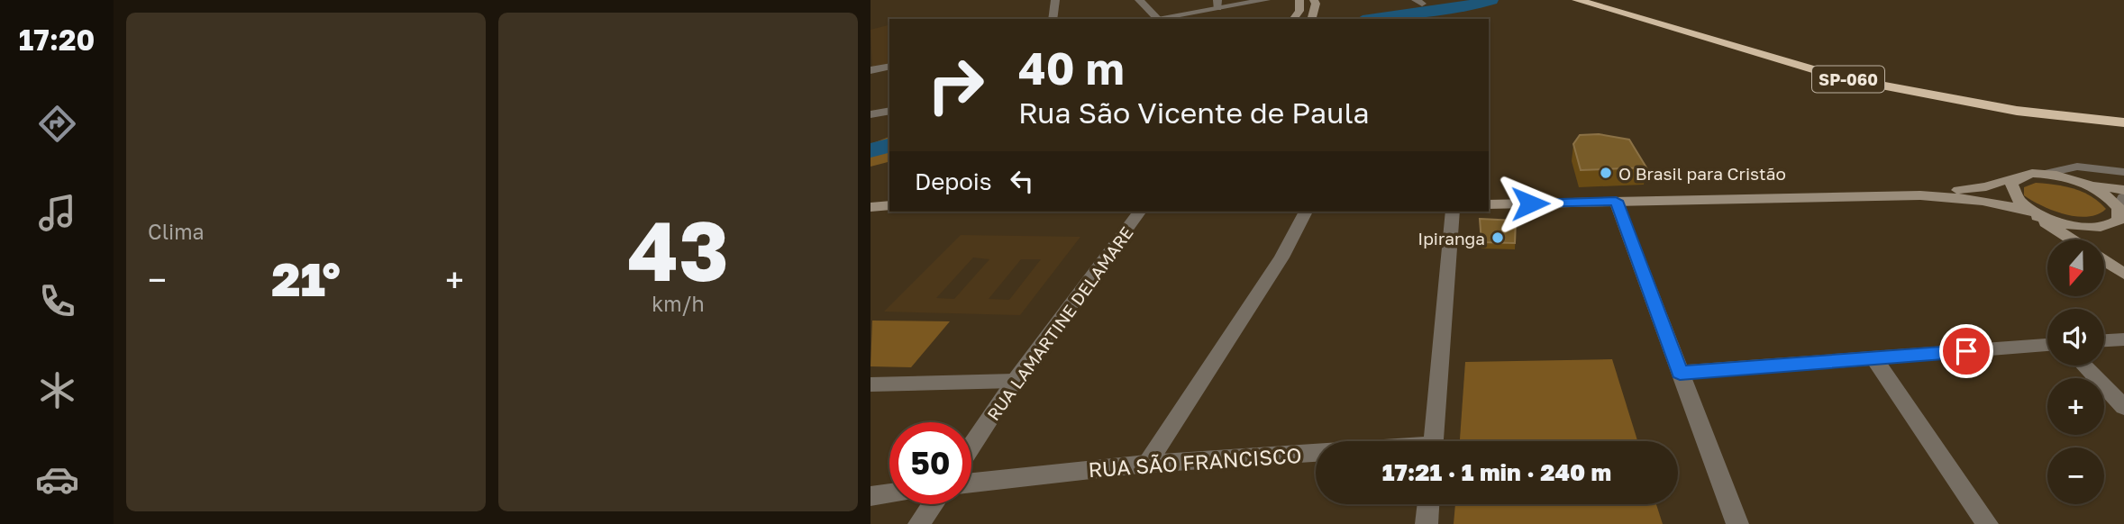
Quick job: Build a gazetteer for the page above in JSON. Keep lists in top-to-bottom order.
{
  "streets": {
    "highway": ["SP-060"],
    "street": ["RUA LAMARTINE DELAMARE", "RUA SÃO FRANCISCO"]
  },
  "places": ["O Brasil para Cristão", "Ipiranga"],
  "north": "bottom",
  "page": {
    "tabs": "17:20",
    "tile": [
      "Clima",
      ["43", "km/h"]
    ],
    "turn": ["40 m", "Rua São Vicente de Paula"],
    "then": "Depois",
    "map_buttons": ["+", "−"],
    "heat": ["−", "21°", "+"],
    "limit": "50",
    "trip": "17:21 · 1 min · 240 m"
  }
}
